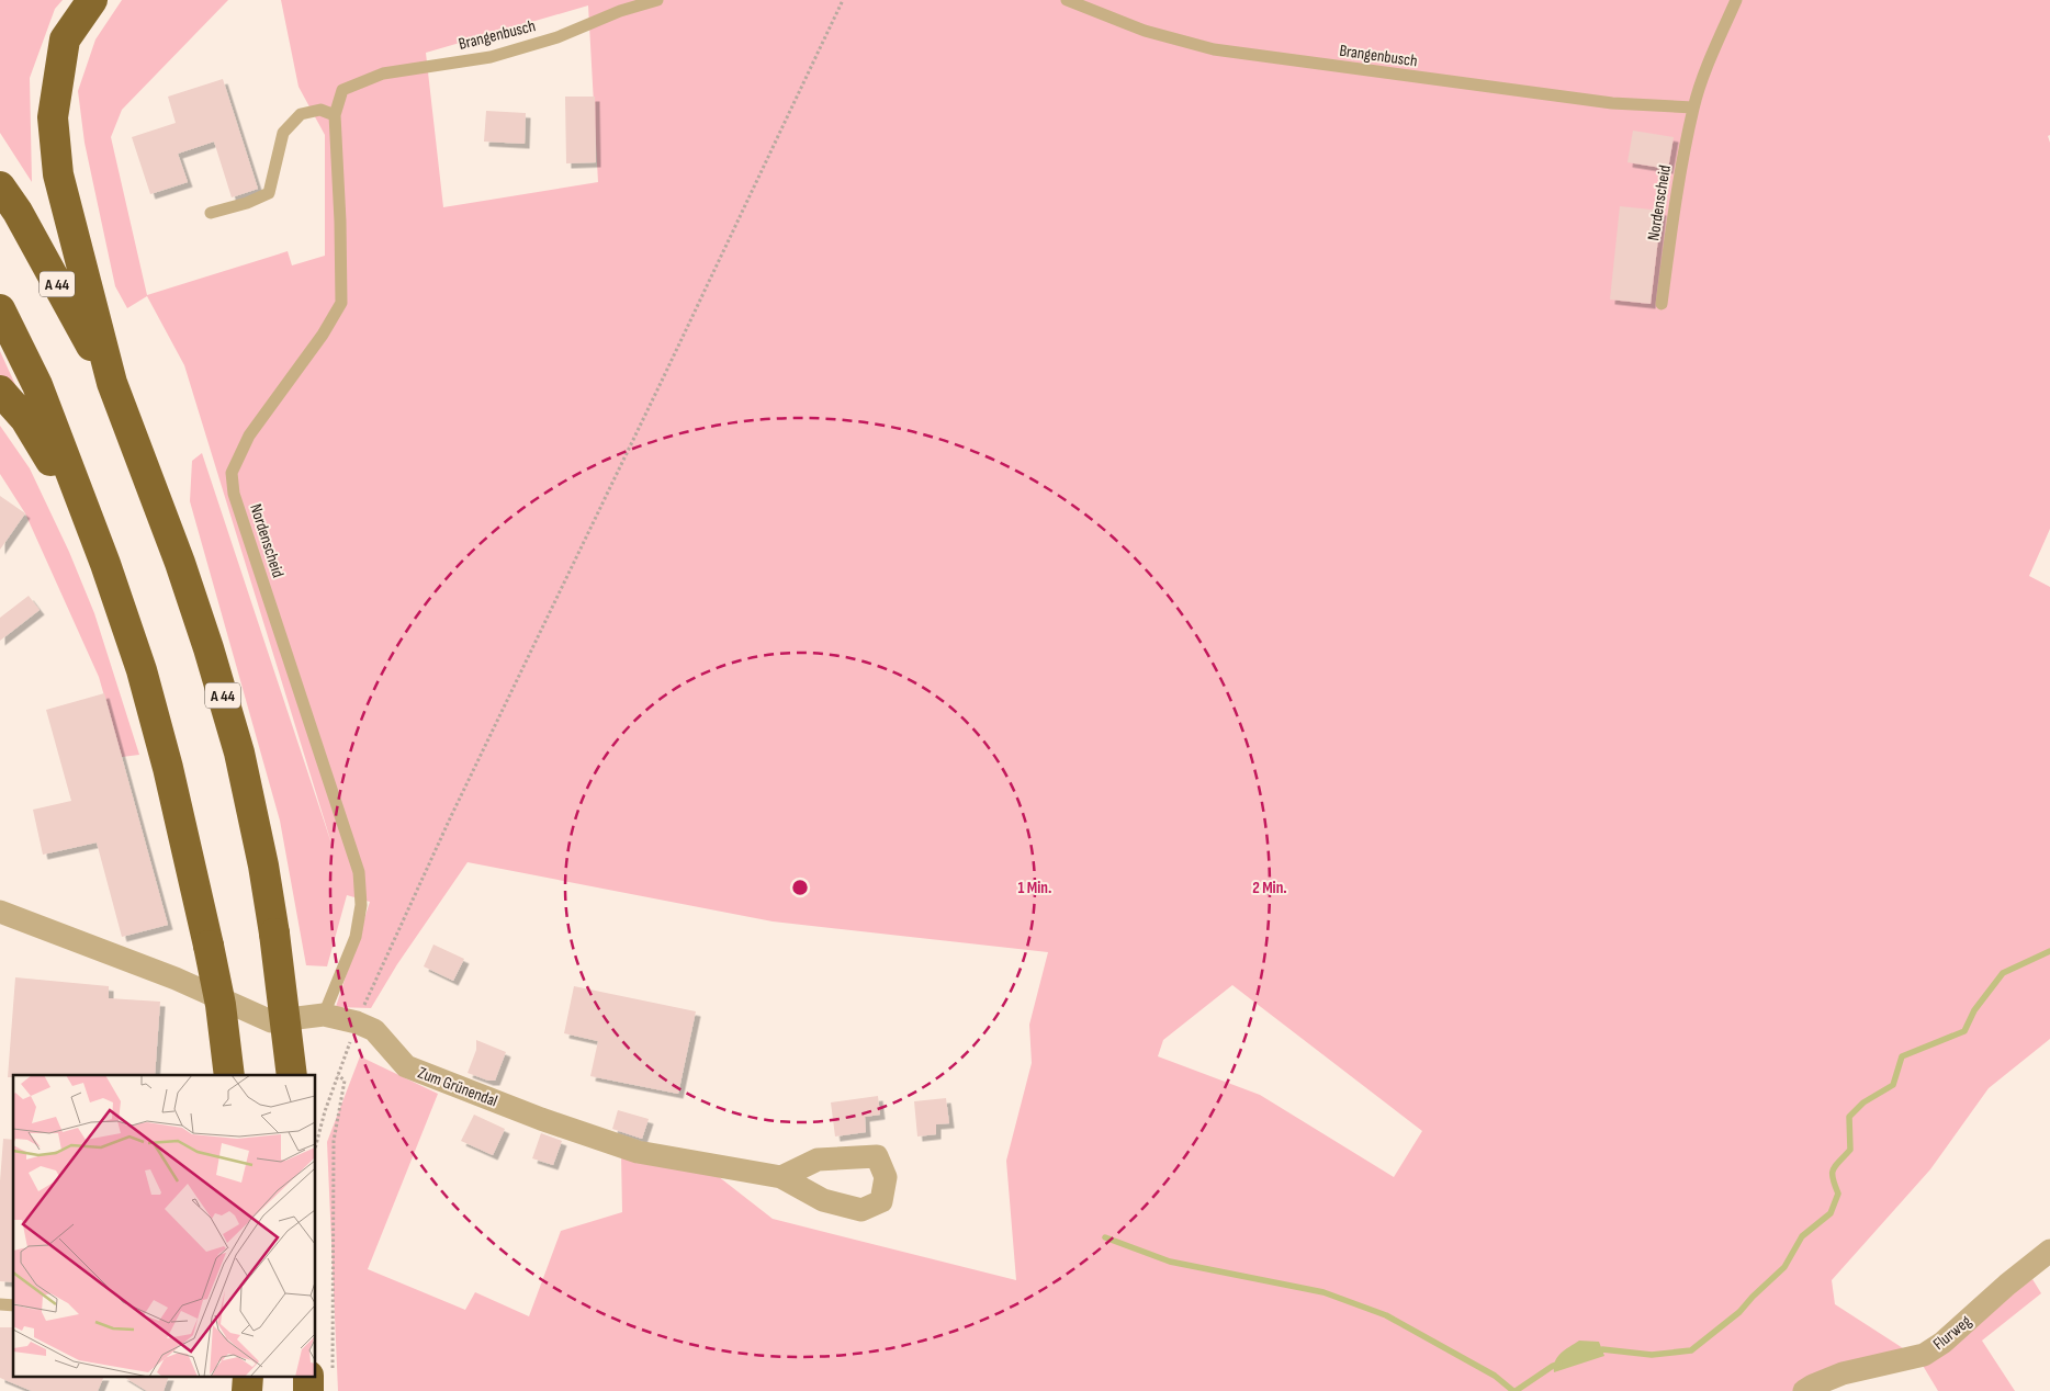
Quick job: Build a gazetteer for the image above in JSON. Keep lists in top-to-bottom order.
{
  "streets": {
    "highway": ["A 44"],
    "street": ["Zum Grünendal", "Flurweg"],
    "lane": ["Brangenbusch", "Nordenscheid"]
  },
  "crossings": [
    ["Brangenbusch", "Nordenscheid"],
    ["Nordenscheid", "Zum Grünendal"]
  ],
  "rings": ["1 Min.", "2 Min."]
}
